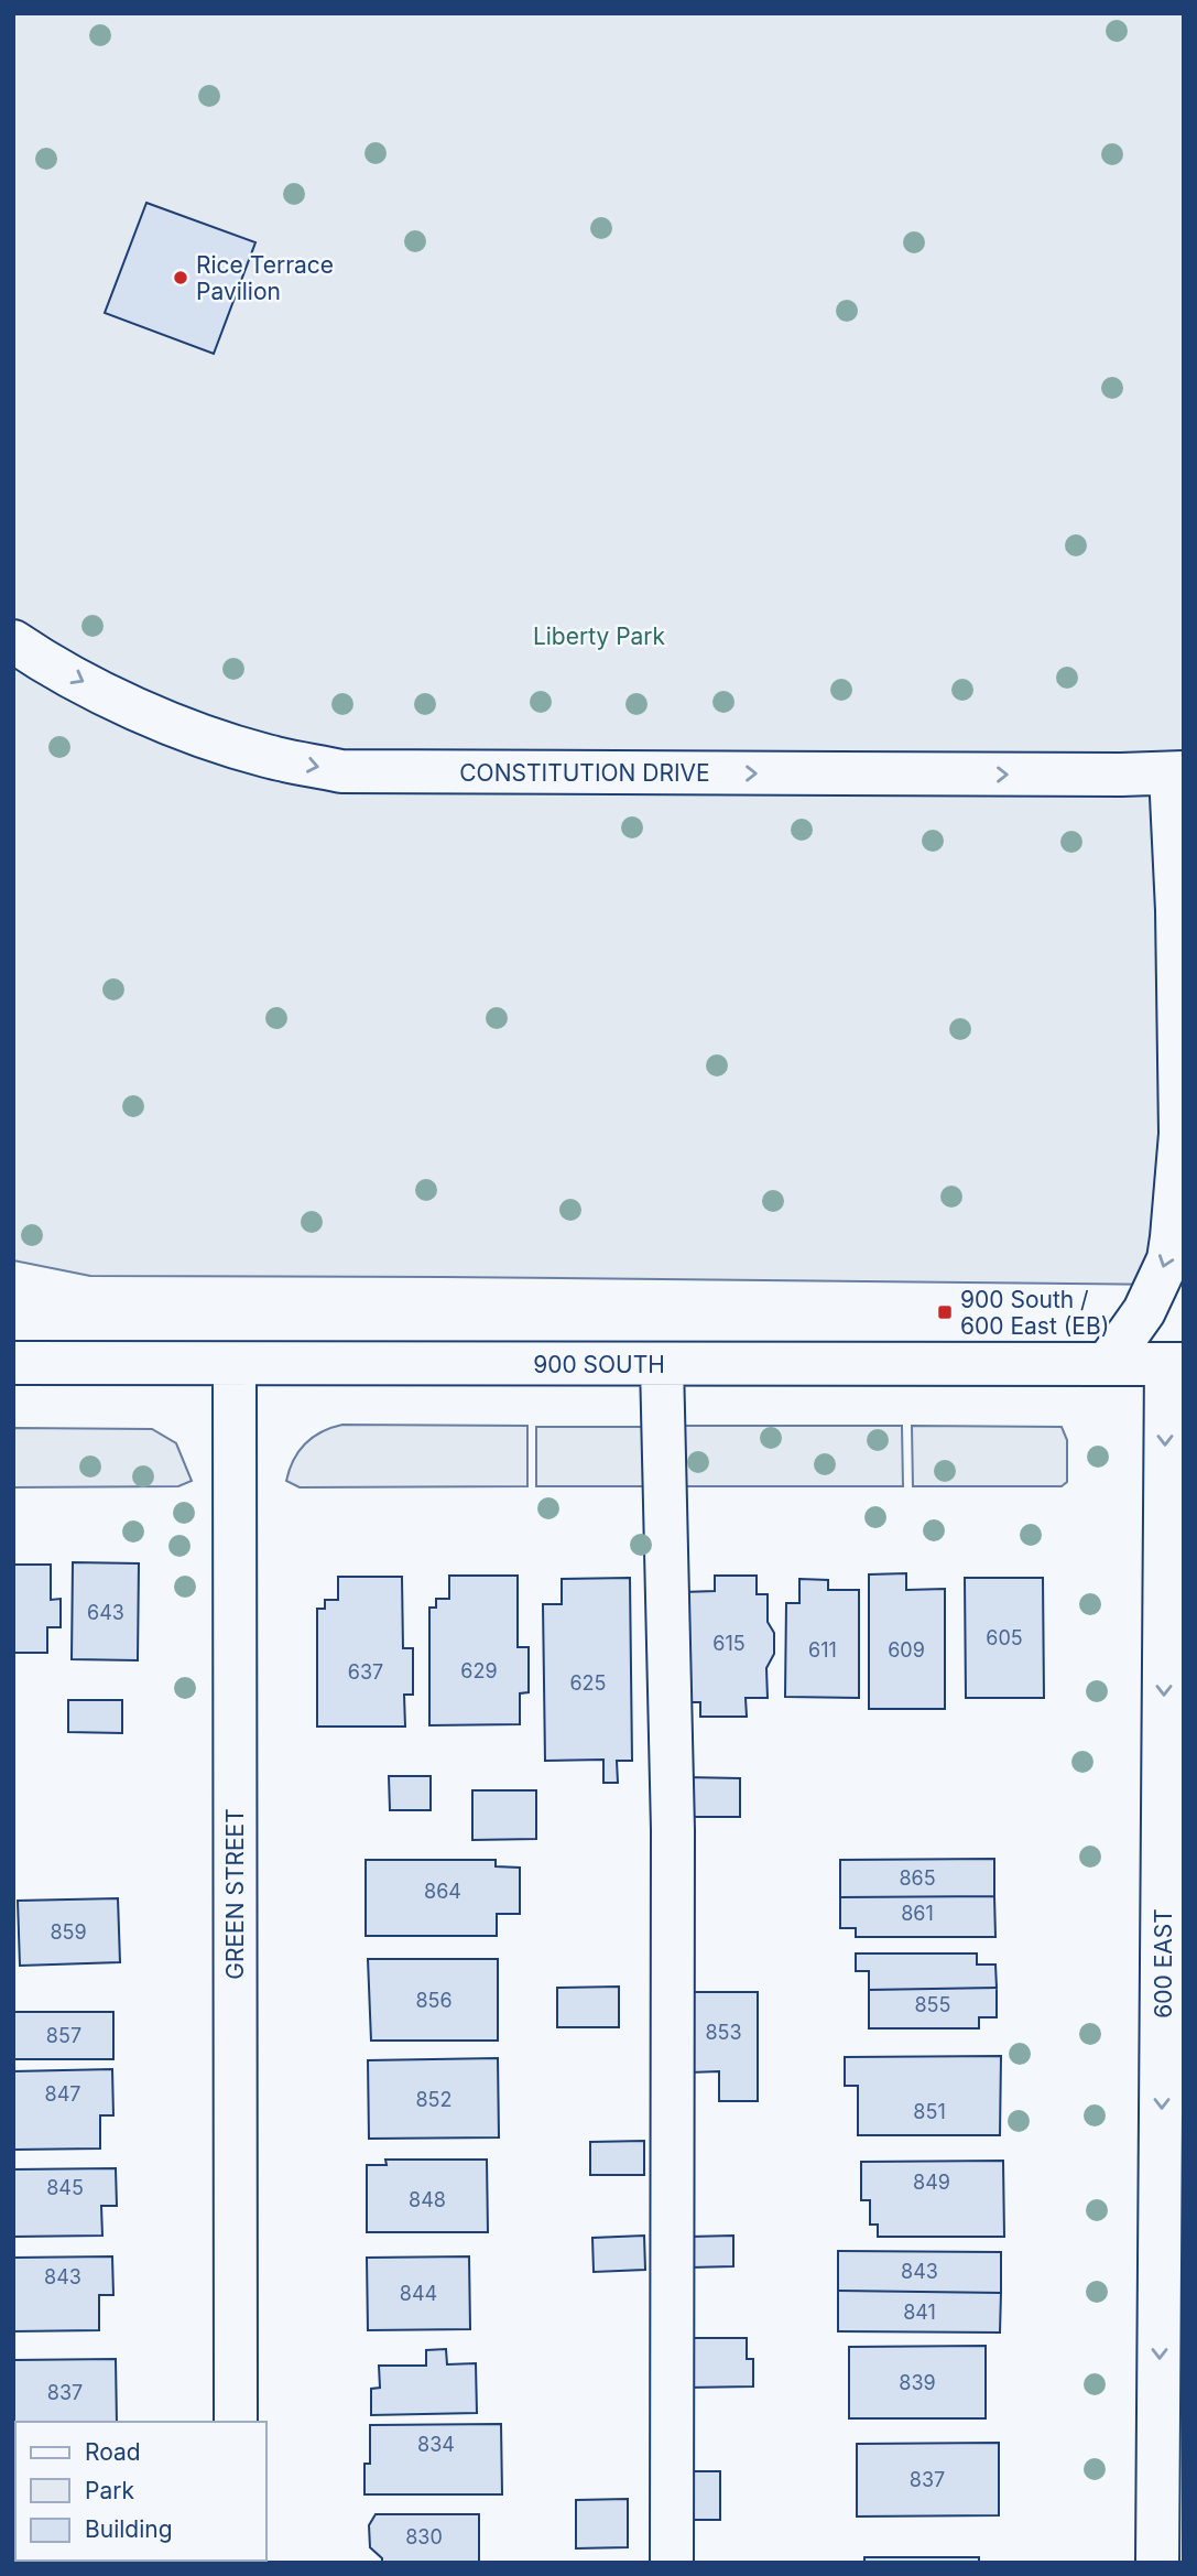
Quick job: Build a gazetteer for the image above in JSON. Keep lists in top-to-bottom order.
{
  "streets": {
    "street": [
      "CONSTITUTION DRIVE",
      "900 SOUTH",
      "GREEN STREET",
      "600 EAST"
    ]
  },
  "crossings": [
    ["900 SOUTH", "GREEN STREET"],
    ["900 SOUTH", "600 EAST"]
  ],
  "one_way": ["CONSTITUTION DRIVE", "600 EAST"],
  "parks": ["Liberty Park"],
  "places": {
    "other": ["Rice Terrace Pavilion"],
    "transit": ["900 South / 600 East (EB)"]
  },
  "house_numbers": [
    "643",
    "605",
    "615",
    "611",
    "609",
    "629",
    "637",
    "625",
    "865",
    "864",
    "861",
    "859",
    "856",
    "855",
    "853",
    "857",
    "847",
    "852",
    "851",
    "849",
    "845",
    "848",
    "843",
    "843",
    "844",
    "841",
    "839",
    "837",
    "834",
    "837",
    "830"
  ],
  "legend": ["Road", "Park", "Building"]
}
